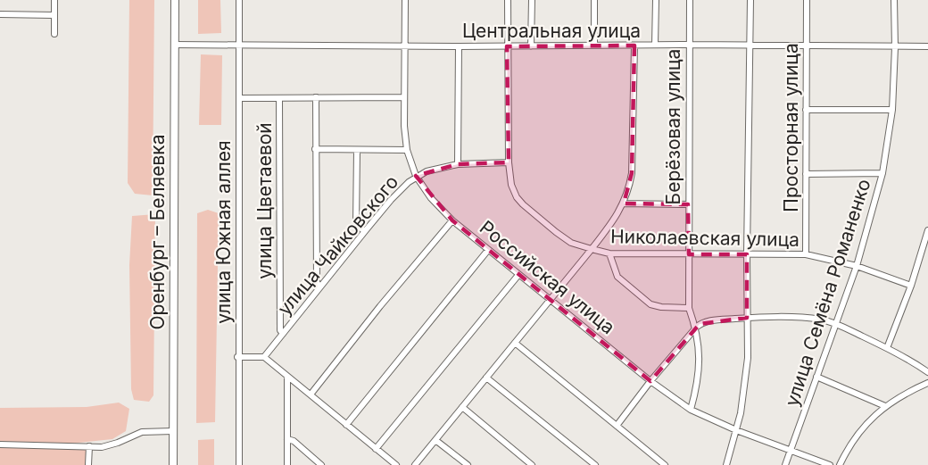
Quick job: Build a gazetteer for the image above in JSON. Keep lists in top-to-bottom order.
{
  "streets": {
    "main road": ["Оренбург – Беляевка"],
    "street": [
      "Центральная улица",
      "Берёзовая улица",
      "Просторная улица",
      "улица Цветаевой",
      "улица Южная аллея",
      "Николаевская улица",
      "улица Чайковского",
      "Российская улица",
      "улица Семёна Романенко"
    ]
  },
  "crossings": [
    ["Центральная улица", "Берёзовая улица"],
    ["Центральная улица", "Просторная улица"],
    ["Центральная улица", "Оренбург – Беляевка"],
    ["Центральная улица", "улица Южная аллея"],
    ["Центральная улица", "Николаевская улица"],
    ["Центральная улица", "Российская улица"],
    ["Центральная улица", "улица Семёна Романенко"],
    ["Берёзовая улица", "Николаевская улица"],
    ["Берёзовая улица", "Российская улица"],
    ["Просторная улица", "Николаевская улица"],
    ["улица Цветаевой", "улица Чайковского"],
    ["Николаевская улица", "улица Чайковского"],
    ["Николаевская улица", "улица Семёна Романенко"],
    ["улица Чайковского", "Российская улица"],
    ["Российская улица", "улица Семёна Романенко"]
  ]
}
